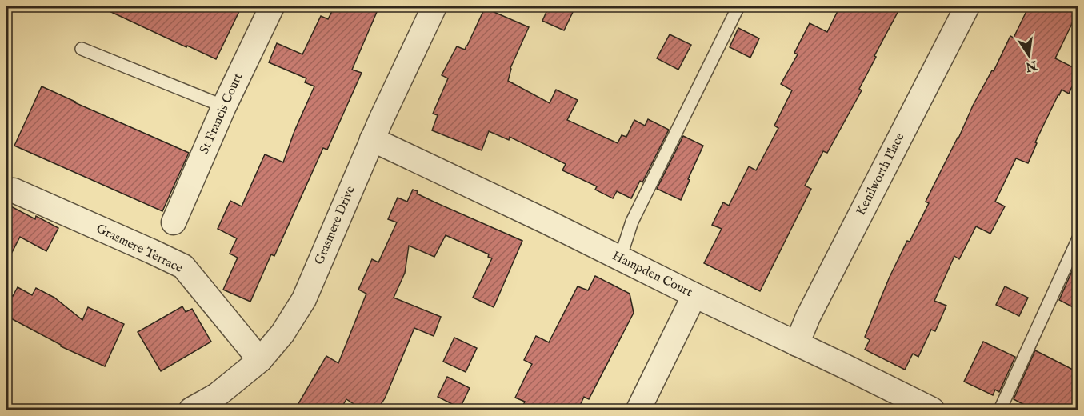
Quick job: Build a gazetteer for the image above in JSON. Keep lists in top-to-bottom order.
{
  "streets": {
    "street": [
      "St Francis Court",
      "Kenilworth Place",
      "Grasmere Drive",
      "Grasmere Terrace",
      "Hampden Court"
    ]
  },
  "crossings": [
    ["Kenilworth Place", "Hampden Court"],
    ["Grasmere Drive", "Grasmere Terrace"],
    ["Grasmere Drive", "Hampden Court"]
  ],
  "north": "bottom"
}
